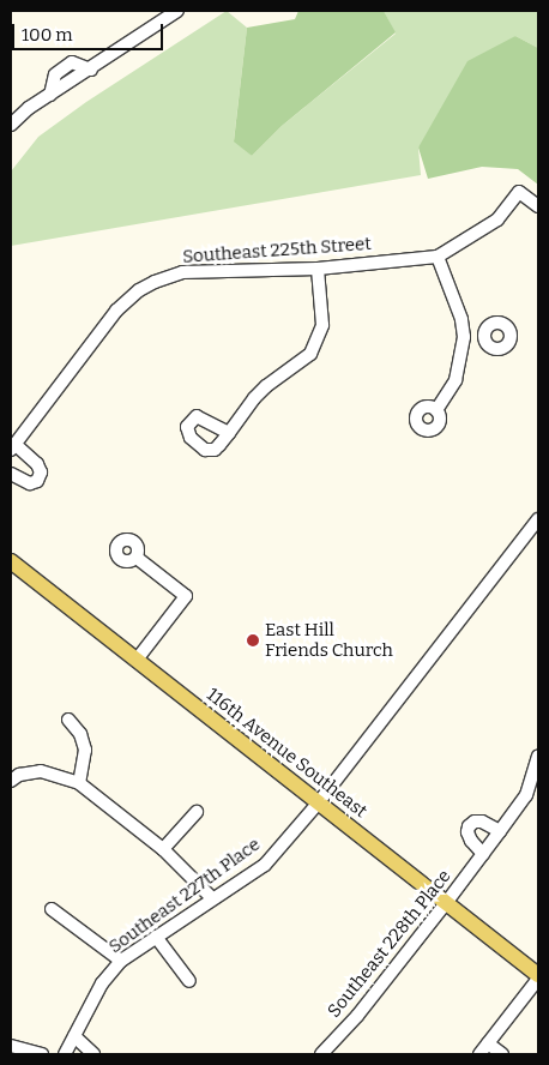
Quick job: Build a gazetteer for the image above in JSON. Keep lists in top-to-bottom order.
{
  "streets": {
    "main road": ["116th Avenue Southeast"],
    "street": ["Southeast 225th Street", "Southeast 227th Place", "Southeast 228th Place"]
  },
  "crossings": [
    ["116th Avenue Southeast", "Southeast 227th Place"],
    ["116th Avenue Southeast", "Southeast 228th Place"]
  ],
  "places": ["East Hill Friends Church"],
  "scale_bar": "100 m"
}
